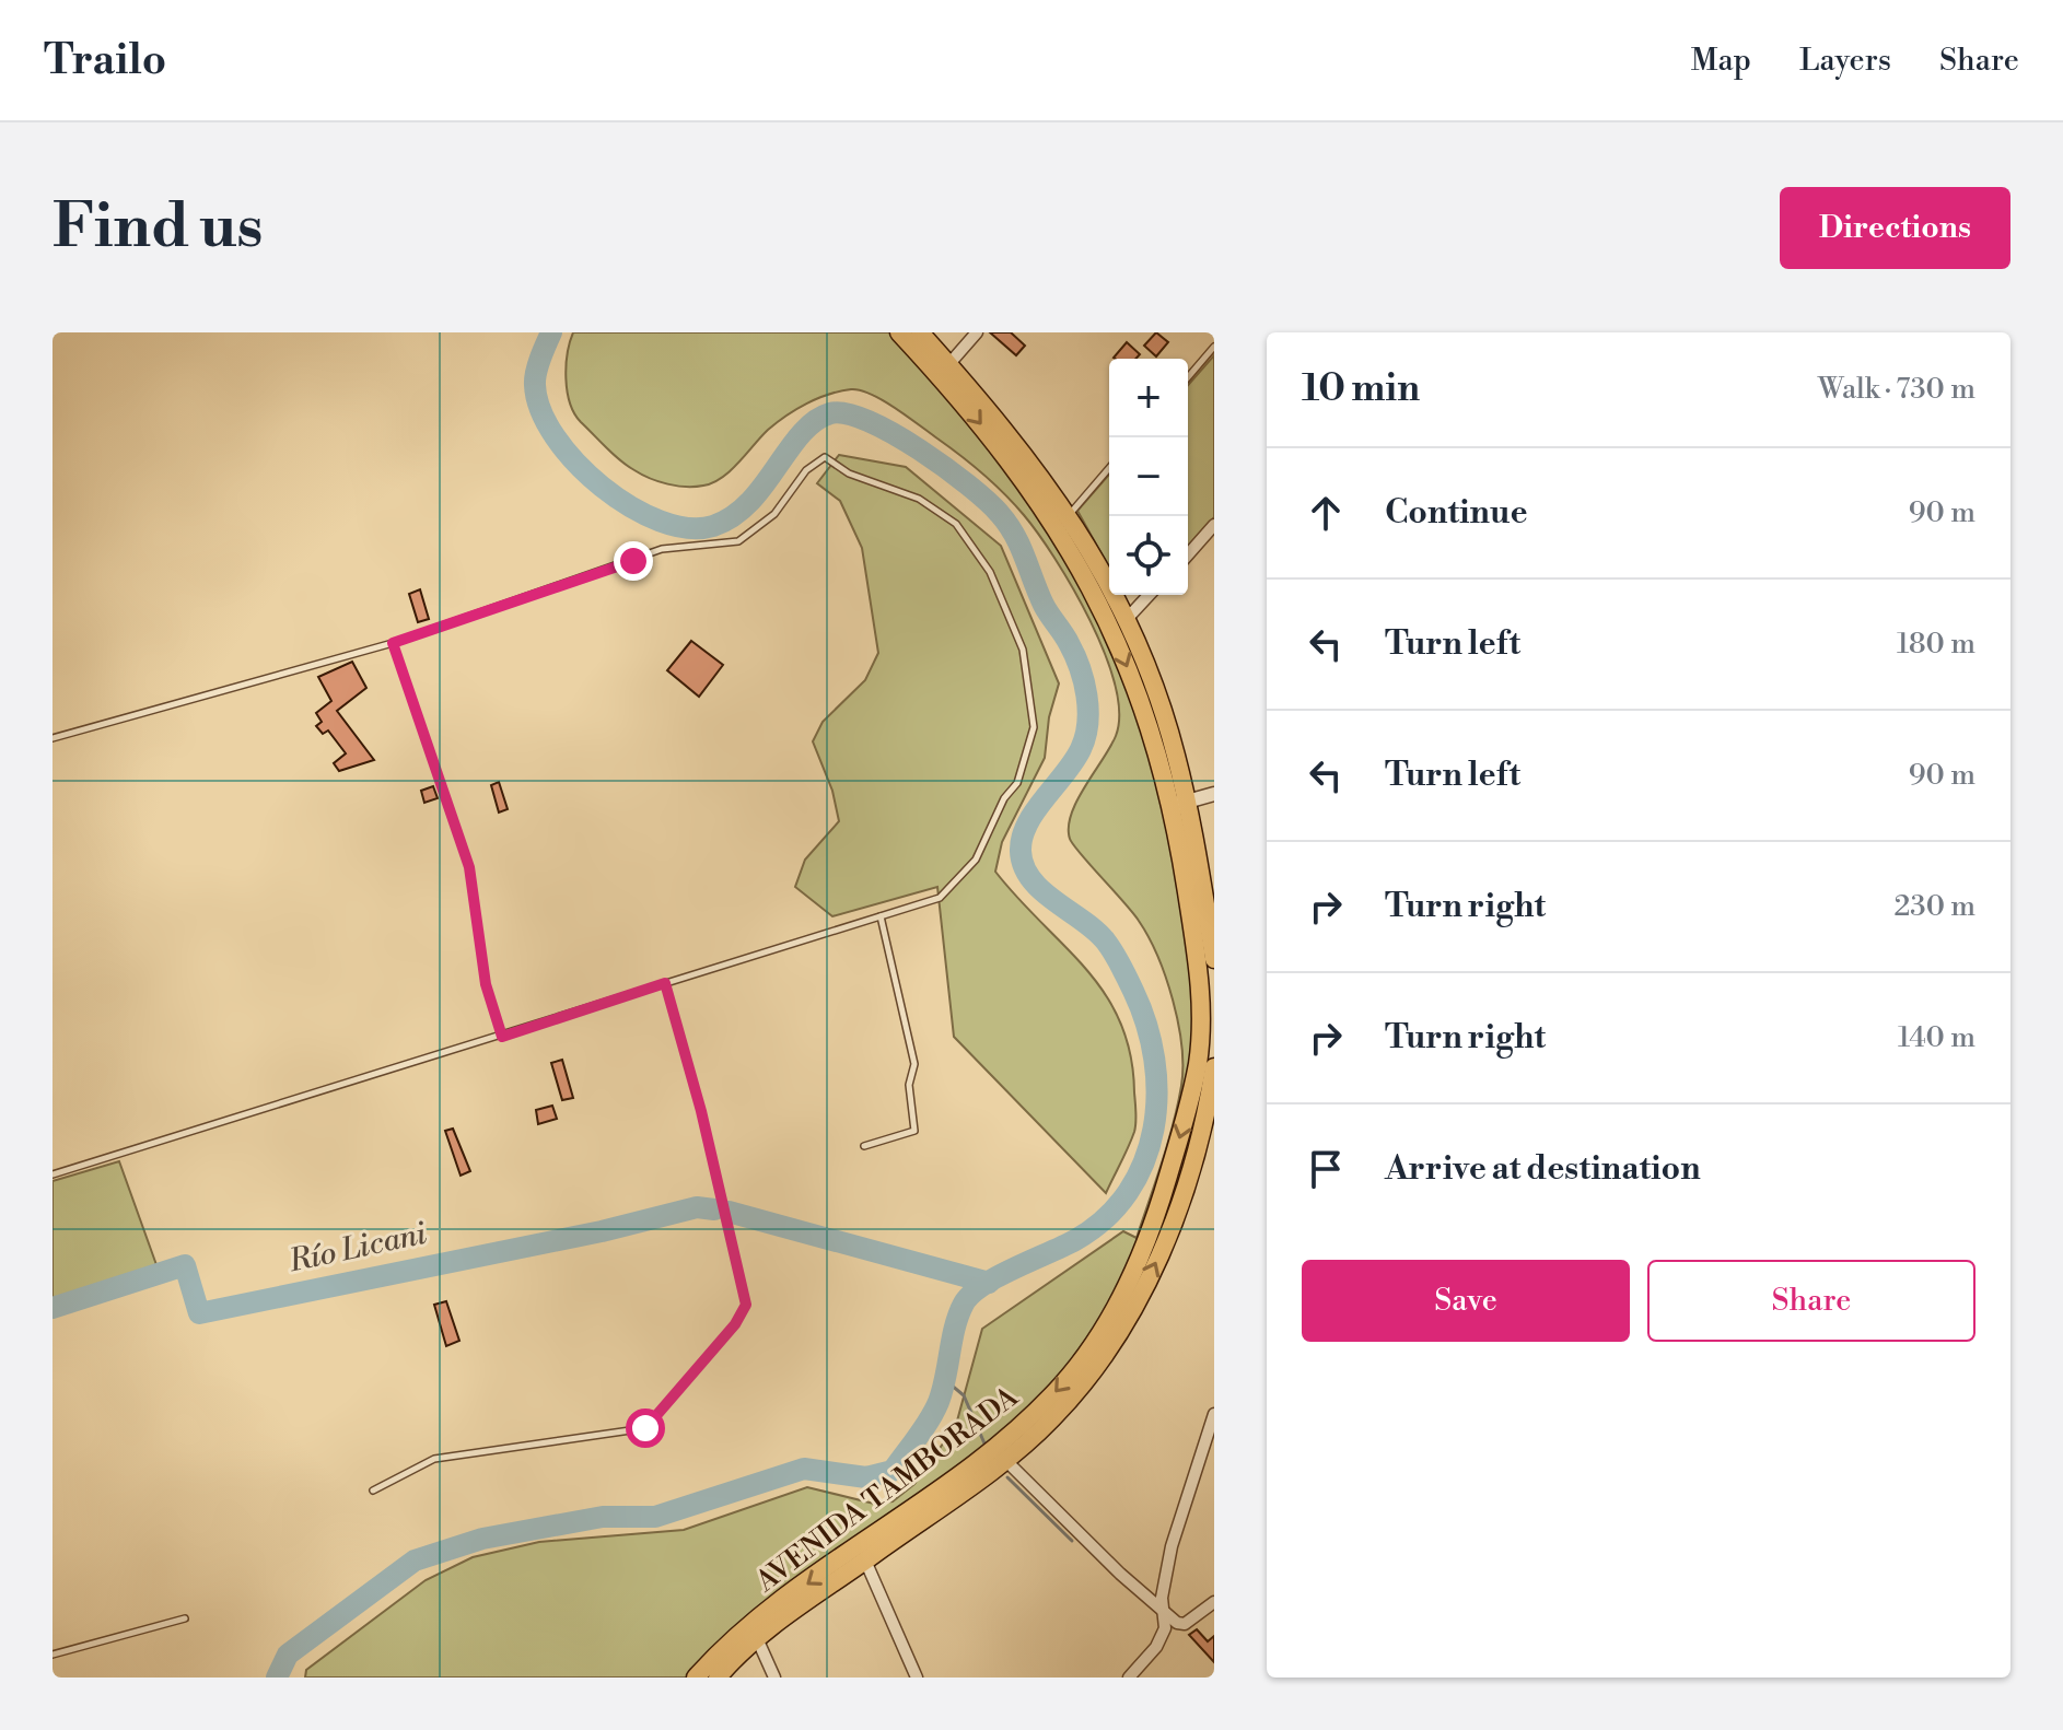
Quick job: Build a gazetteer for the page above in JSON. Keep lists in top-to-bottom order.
{
  "streets": {
    "main road": ["AVENIDA TAMBORADA"]
  },
  "water": ["Río Licani"],
  "page": {
    "header": "Trailo",
    "nav": ["Map", "Layers", "Share"],
    "buttons": [
      "Directions",
      ["Save", "Share"]
    ],
    "title": "Find us",
    "heading": ["10 min", "Walk · 730 m"],
    "map_buttons": ["+", "−"],
    "list": [
      ["Continue", "90 m"],
      ["Turn left", "180 m"],
      ["Turn left", "90 m"],
      ["Turn right", "230 m"],
      ["Turn right", "140 m"],
      "Arrive at destination"
    ]
  }
}
